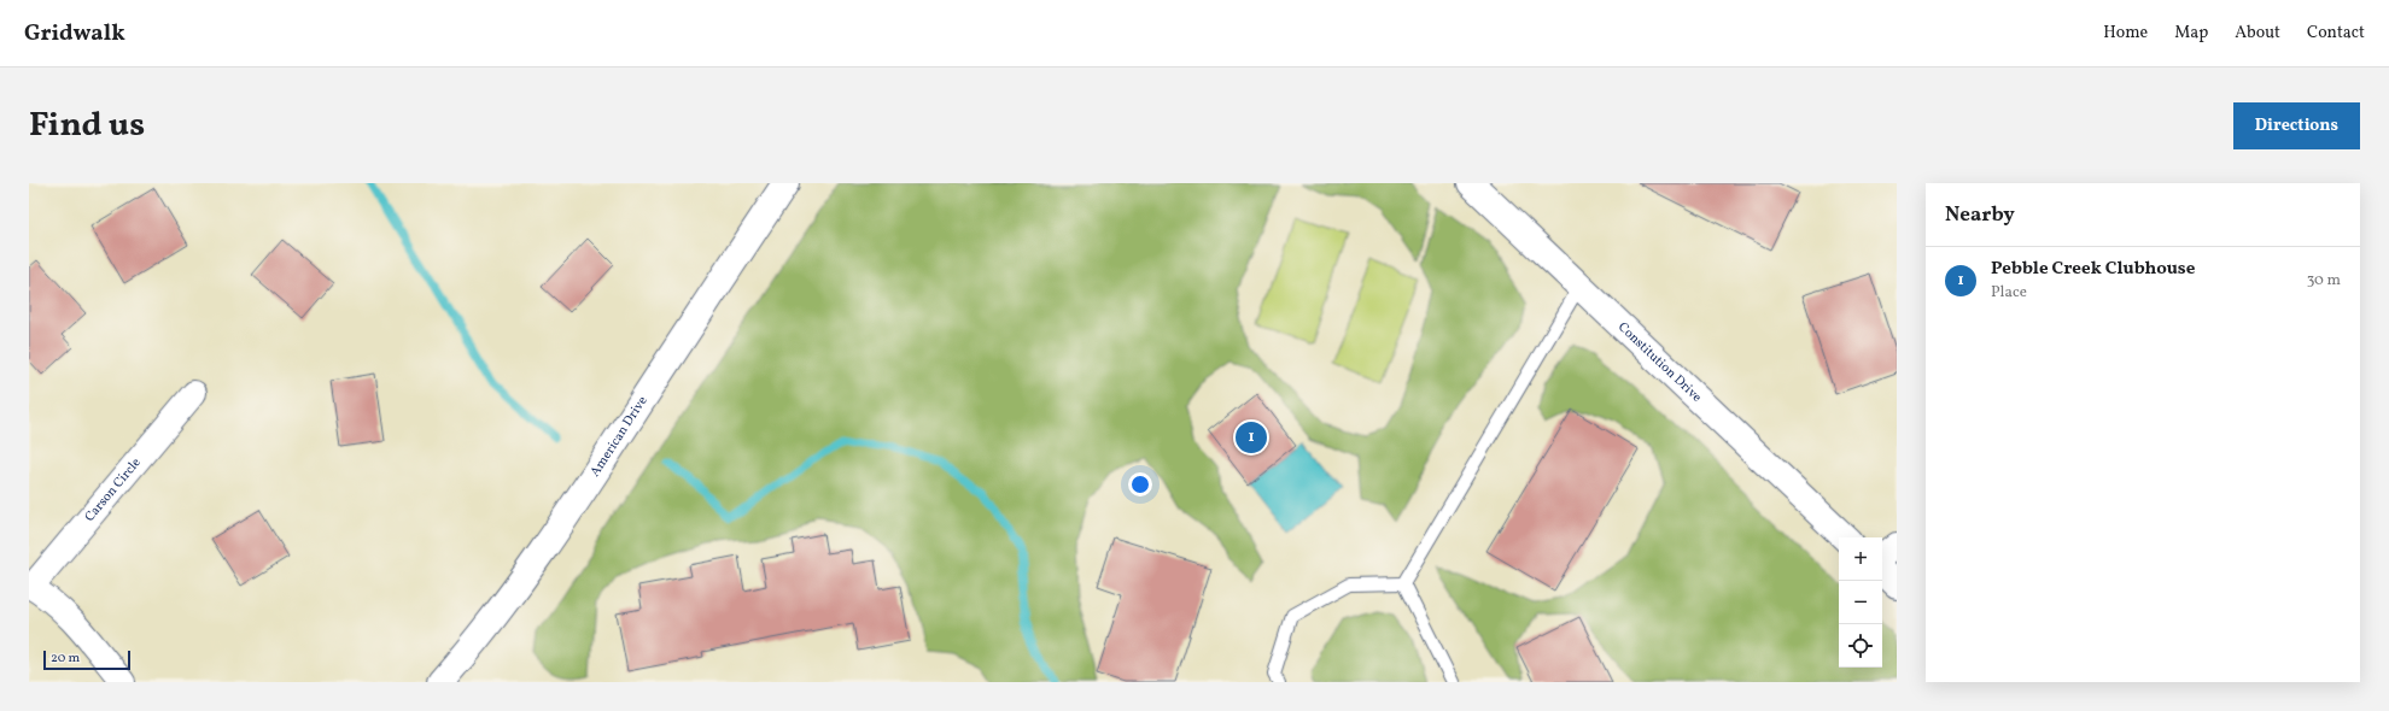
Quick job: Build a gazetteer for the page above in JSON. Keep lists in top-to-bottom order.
{
  "streets": {
    "street": ["Constitution Drive", "American Drive", "Carson Circle"]
  },
  "scale_bar": "20 m",
  "page": {
    "header": "Gridwalk",
    "nav": [
      "Home",
      "Map",
      "About",
      "Contact"
    ],
    "title": "Find us",
    "buttons": "Directions",
    "heading": "Nearby",
    "list": [
      {
        "mark": "1",
        "name": "Pebble Creek Clubhouse",
        "note": "Place",
        "value": "30 m"
      }
    ],
    "pins": "1",
    "map_buttons": ["+", "−"],
    "scale": "20 m"
  }
}
